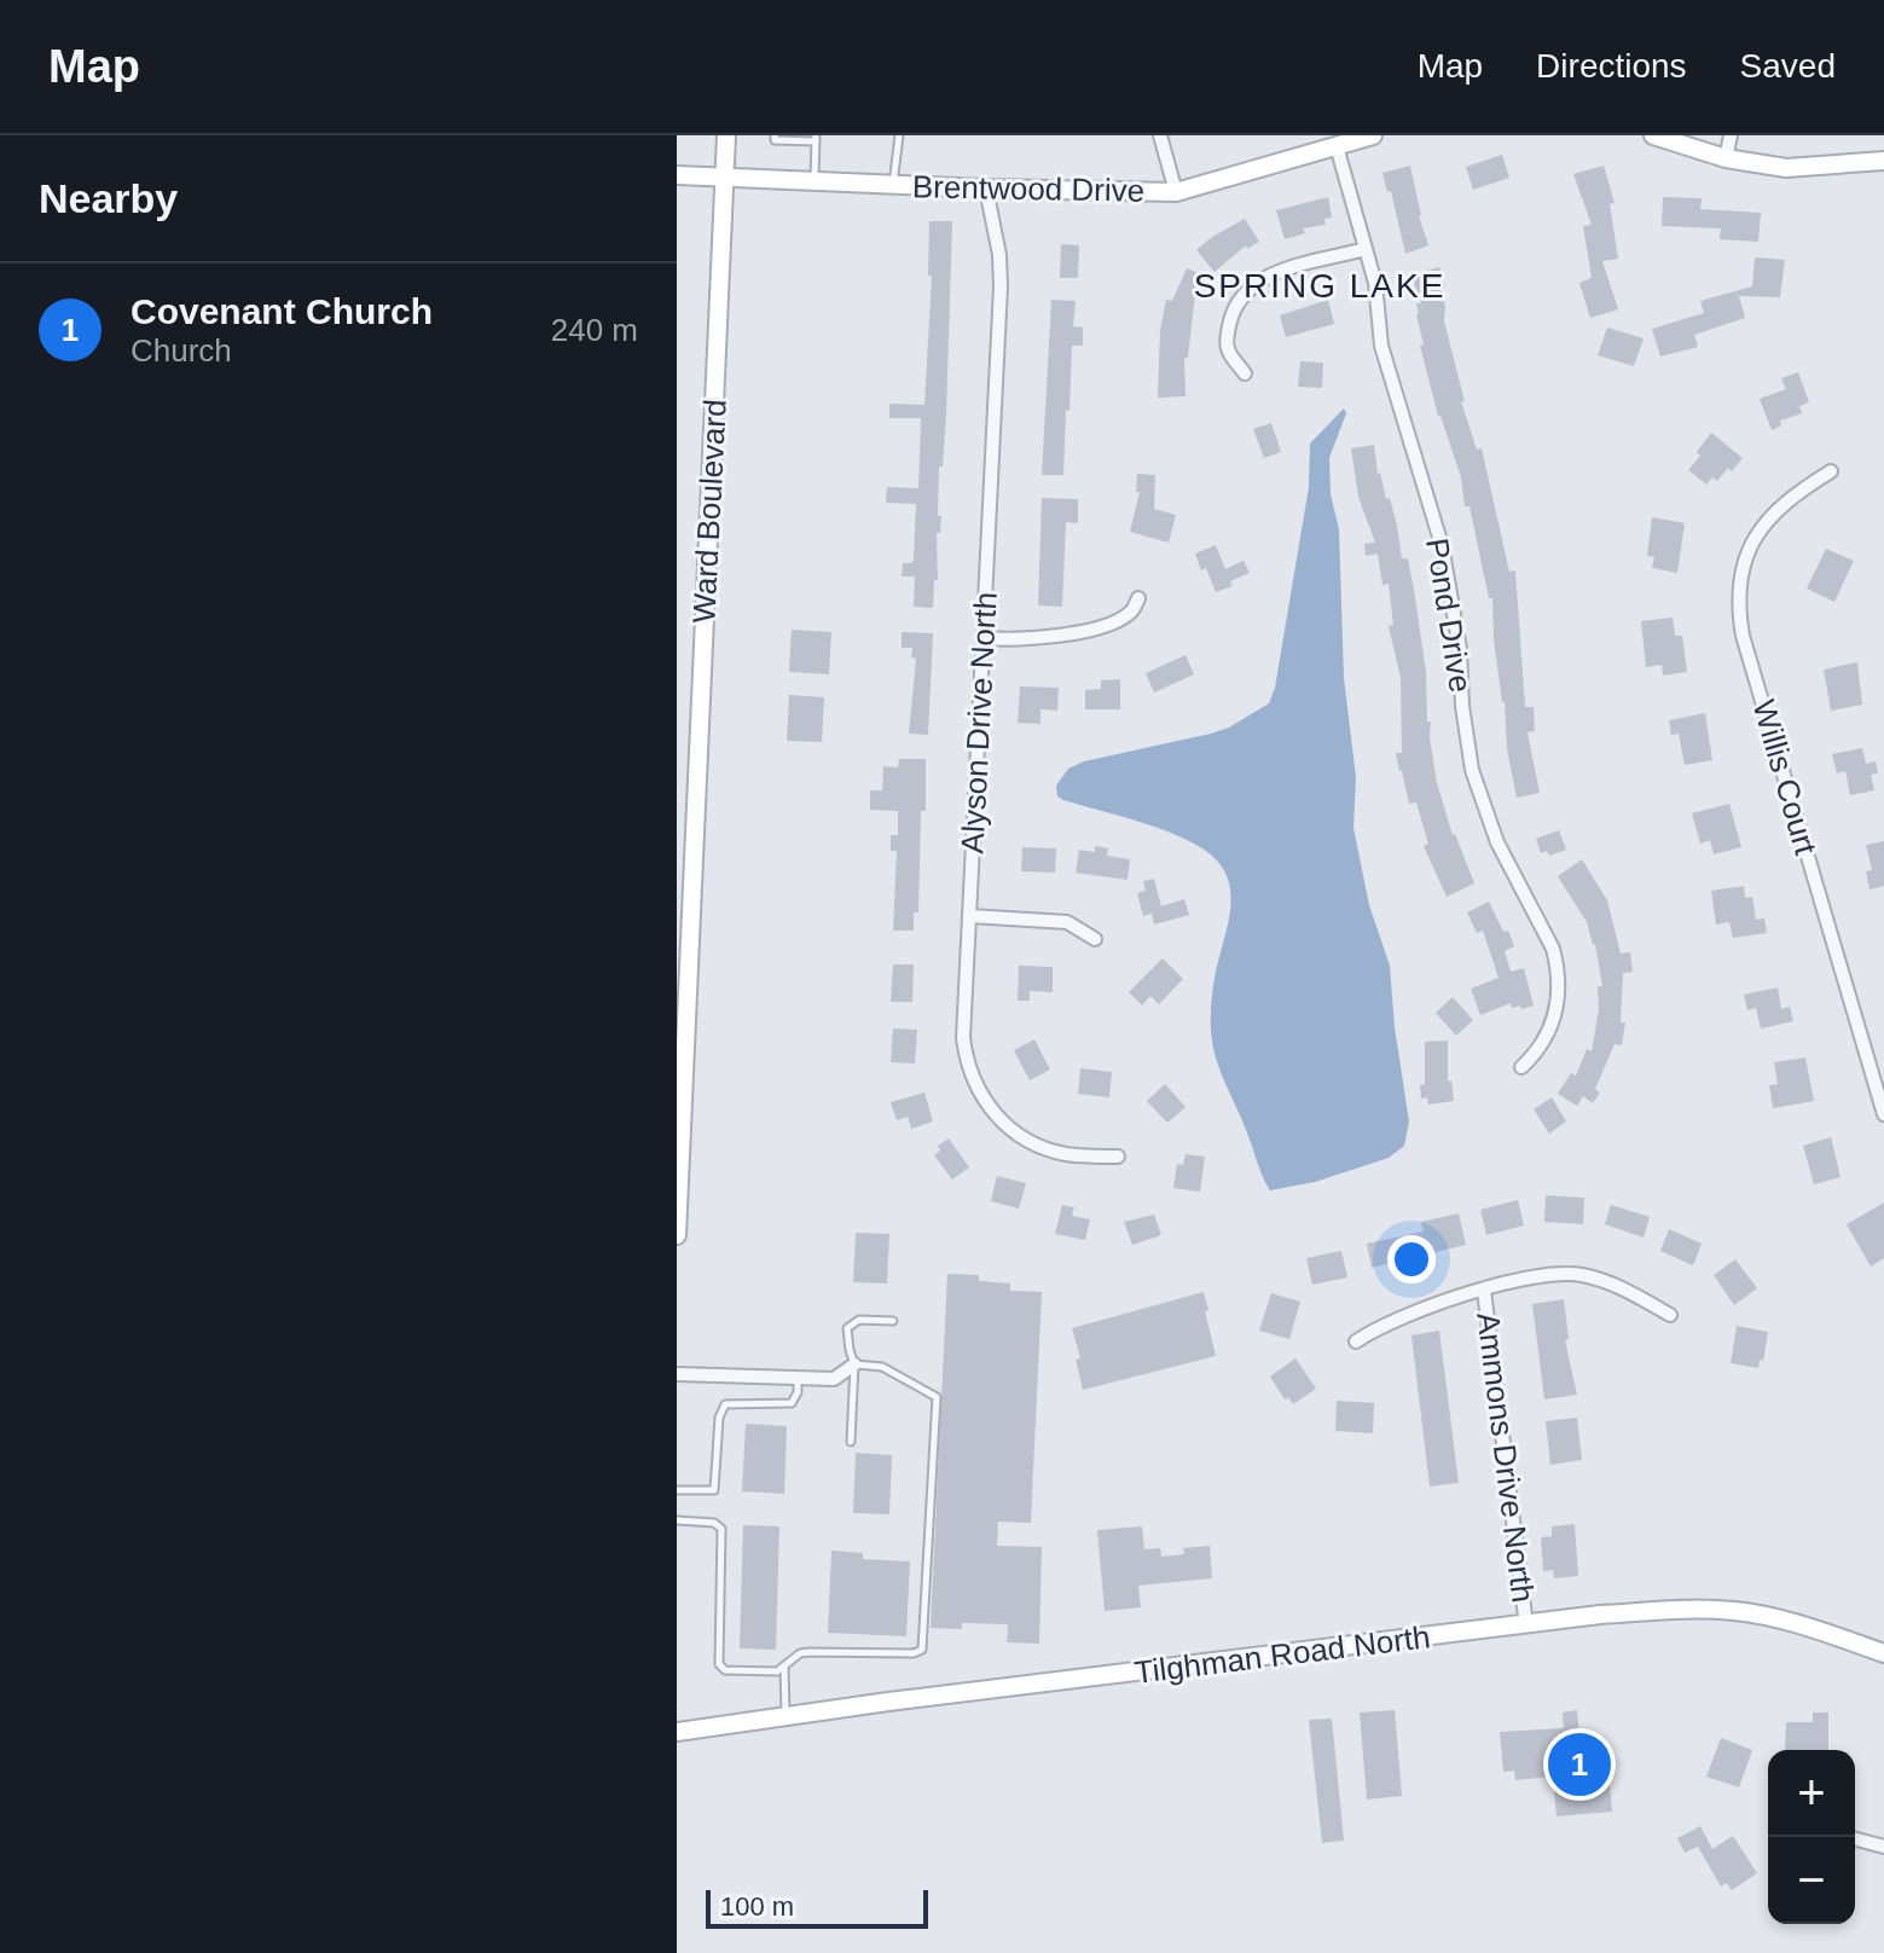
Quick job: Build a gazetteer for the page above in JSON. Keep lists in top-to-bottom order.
{
  "streets": {
    "street": [
      "Brentwood Drive",
      "Ward Boulevard",
      "Pond Drive",
      "Alyson Drive North",
      "Willis Court",
      "Ammons Drive North",
      "Tilghman Road North"
    ]
  },
  "crossings": [
    ["Brentwood Drive", "Ward Boulevard"],
    ["Brentwood Drive", "Pond Drive"],
    ["Brentwood Drive", "Alyson Drive North"],
    ["Ammons Drive North", "Tilghman Road North"]
  ],
  "districts": ["SPRING LAKE"],
  "scale_bar": "100 m",
  "page": {
    "header": "Map",
    "nav": ["Map", "Directions", "Saved"],
    "heading": "Nearby",
    "list": [
      {
        "mark": "1",
        "name": "Covenant Church",
        "note": "Church",
        "value": "240 m"
      }
    ],
    "pins": "1",
    "map_buttons": ["+", "−"],
    "scale": "100 m"
  }
}
